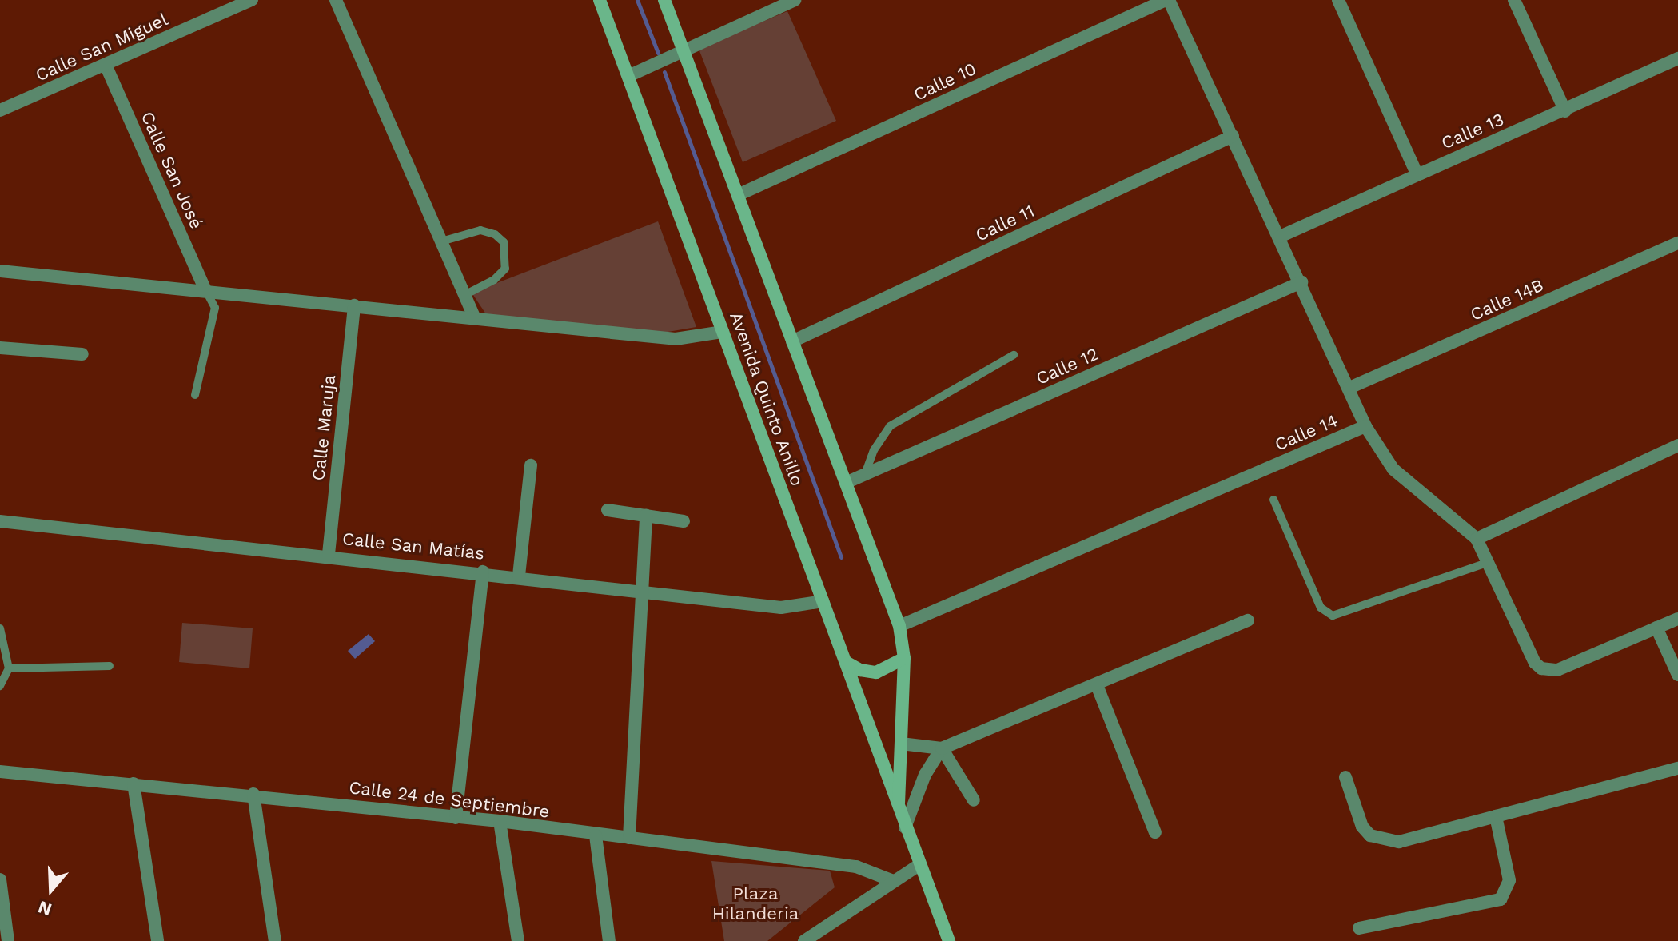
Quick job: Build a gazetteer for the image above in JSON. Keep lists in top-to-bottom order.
{
  "streets": {
    "main road": ["Avenida Quinto Anillo"],
    "street": [
      "Calle San Miguel",
      "Calle 10",
      "Calle 13",
      "Calle San José",
      "Calle 11",
      "Calle 14B",
      "Calle 12",
      "Calle Maruja",
      "Calle 14",
      "Calle San Matías",
      "Calle 24 de Septiembre"
    ]
  },
  "crossings": [
    ["Calle San Miguel", "Calle San José"],
    ["Calle 10", "Avenida Quinto Anillo"],
    ["Calle 10", "Calle 14"],
    ["Calle 13", "Calle 14"],
    ["Calle 11", "Avenida Quinto Anillo"],
    ["Calle 11", "Calle 14"],
    ["Calle 14B", "Calle 14"],
    ["Calle 12", "Avenida Quinto Anillo"],
    ["Calle 12", "Calle 14"],
    ["Avenida Quinto Anillo", "Calle 14"],
    ["Avenida Quinto Anillo", "Calle San Matías"],
    ["Calle Maruja", "Calle San Matías"]
  ],
  "parks": ["Plaza Hilanderia"],
  "north": "bottom"
}
